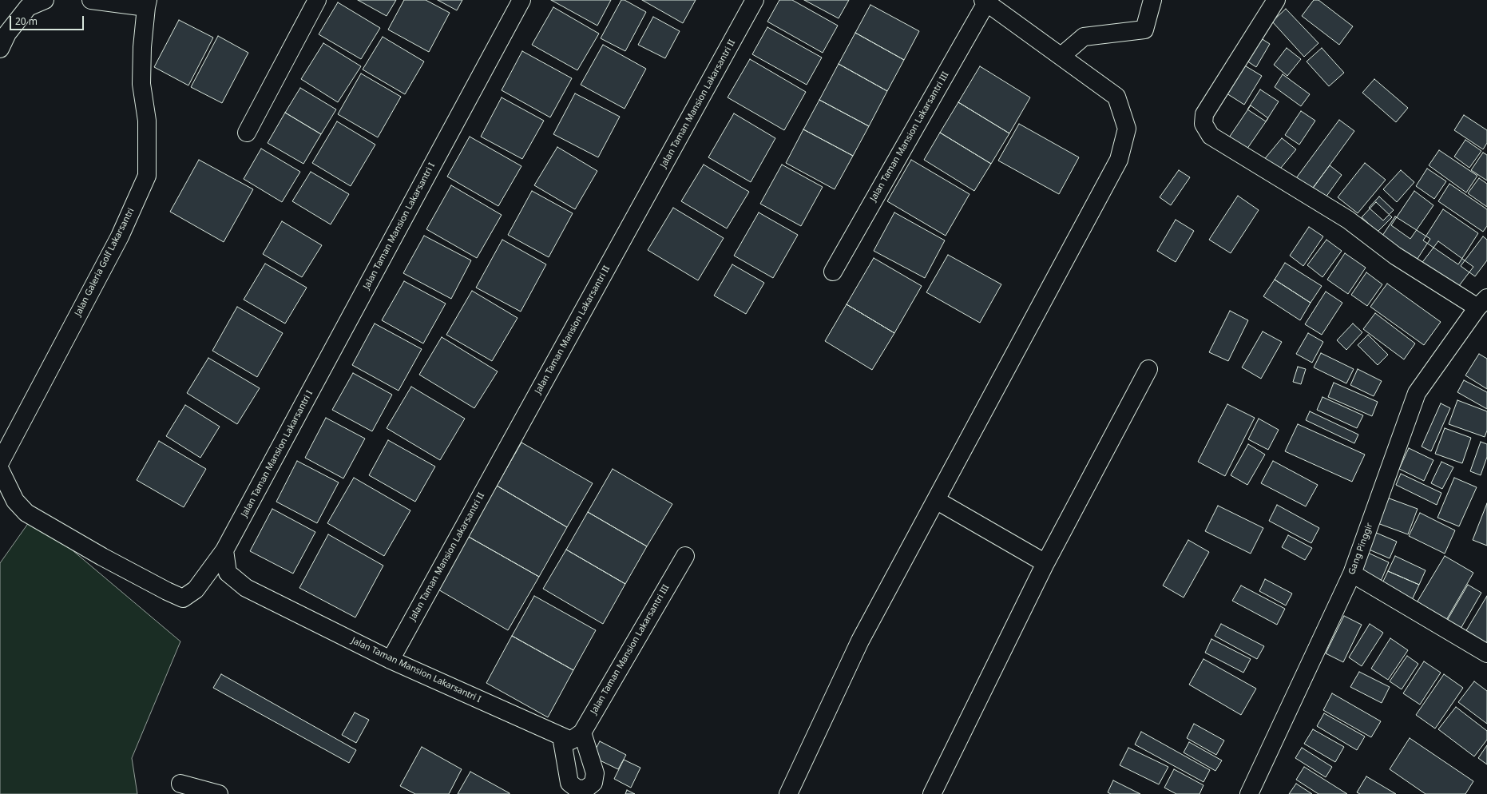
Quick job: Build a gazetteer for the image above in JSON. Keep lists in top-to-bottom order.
{
  "streets": {
    "street": [
      "Jalan Taman Mansion Lakarsantri II",
      "Jalan Taman Mansion Lakarsantri III",
      "Jalan Taman Mansion Lakarsantri I",
      "Jalan Galeria Golf Lakarsantri",
      "Gang Pinggir"
    ]
  },
  "crossings": [
    ["Jalan Taman Mansion Lakarsantri II", "Jalan Taman Mansion Lakarsantri I"],
    ["Jalan Taman Mansion Lakarsantri III", "Jalan Taman Mansion Lakarsantri I"]
  ],
  "scale_bar": "20 m"
}
